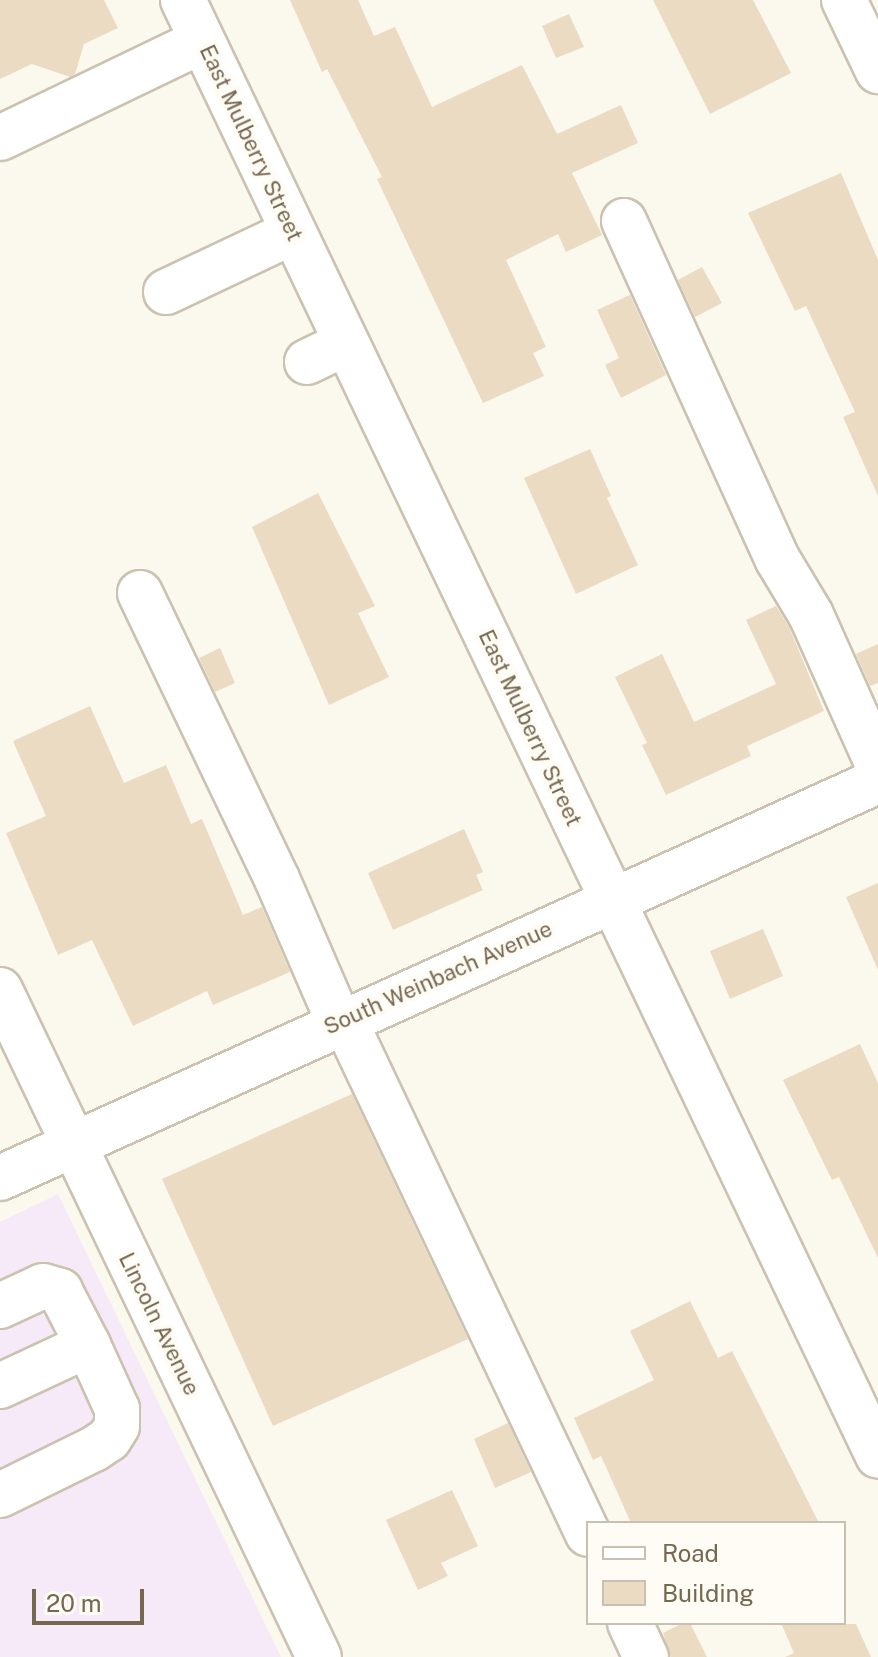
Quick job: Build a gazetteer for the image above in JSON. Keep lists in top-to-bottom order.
{
  "streets": {
    "street": ["East Mulberry Street", "South Weinbach Avenue", "Lincoln Avenue"]
  },
  "crossings": [
    ["East Mulberry Street", "South Weinbach Avenue"],
    ["South Weinbach Avenue", "Lincoln Avenue"]
  ],
  "legend": ["Road", "Building"],
  "scale_bar": "20 m"
}
